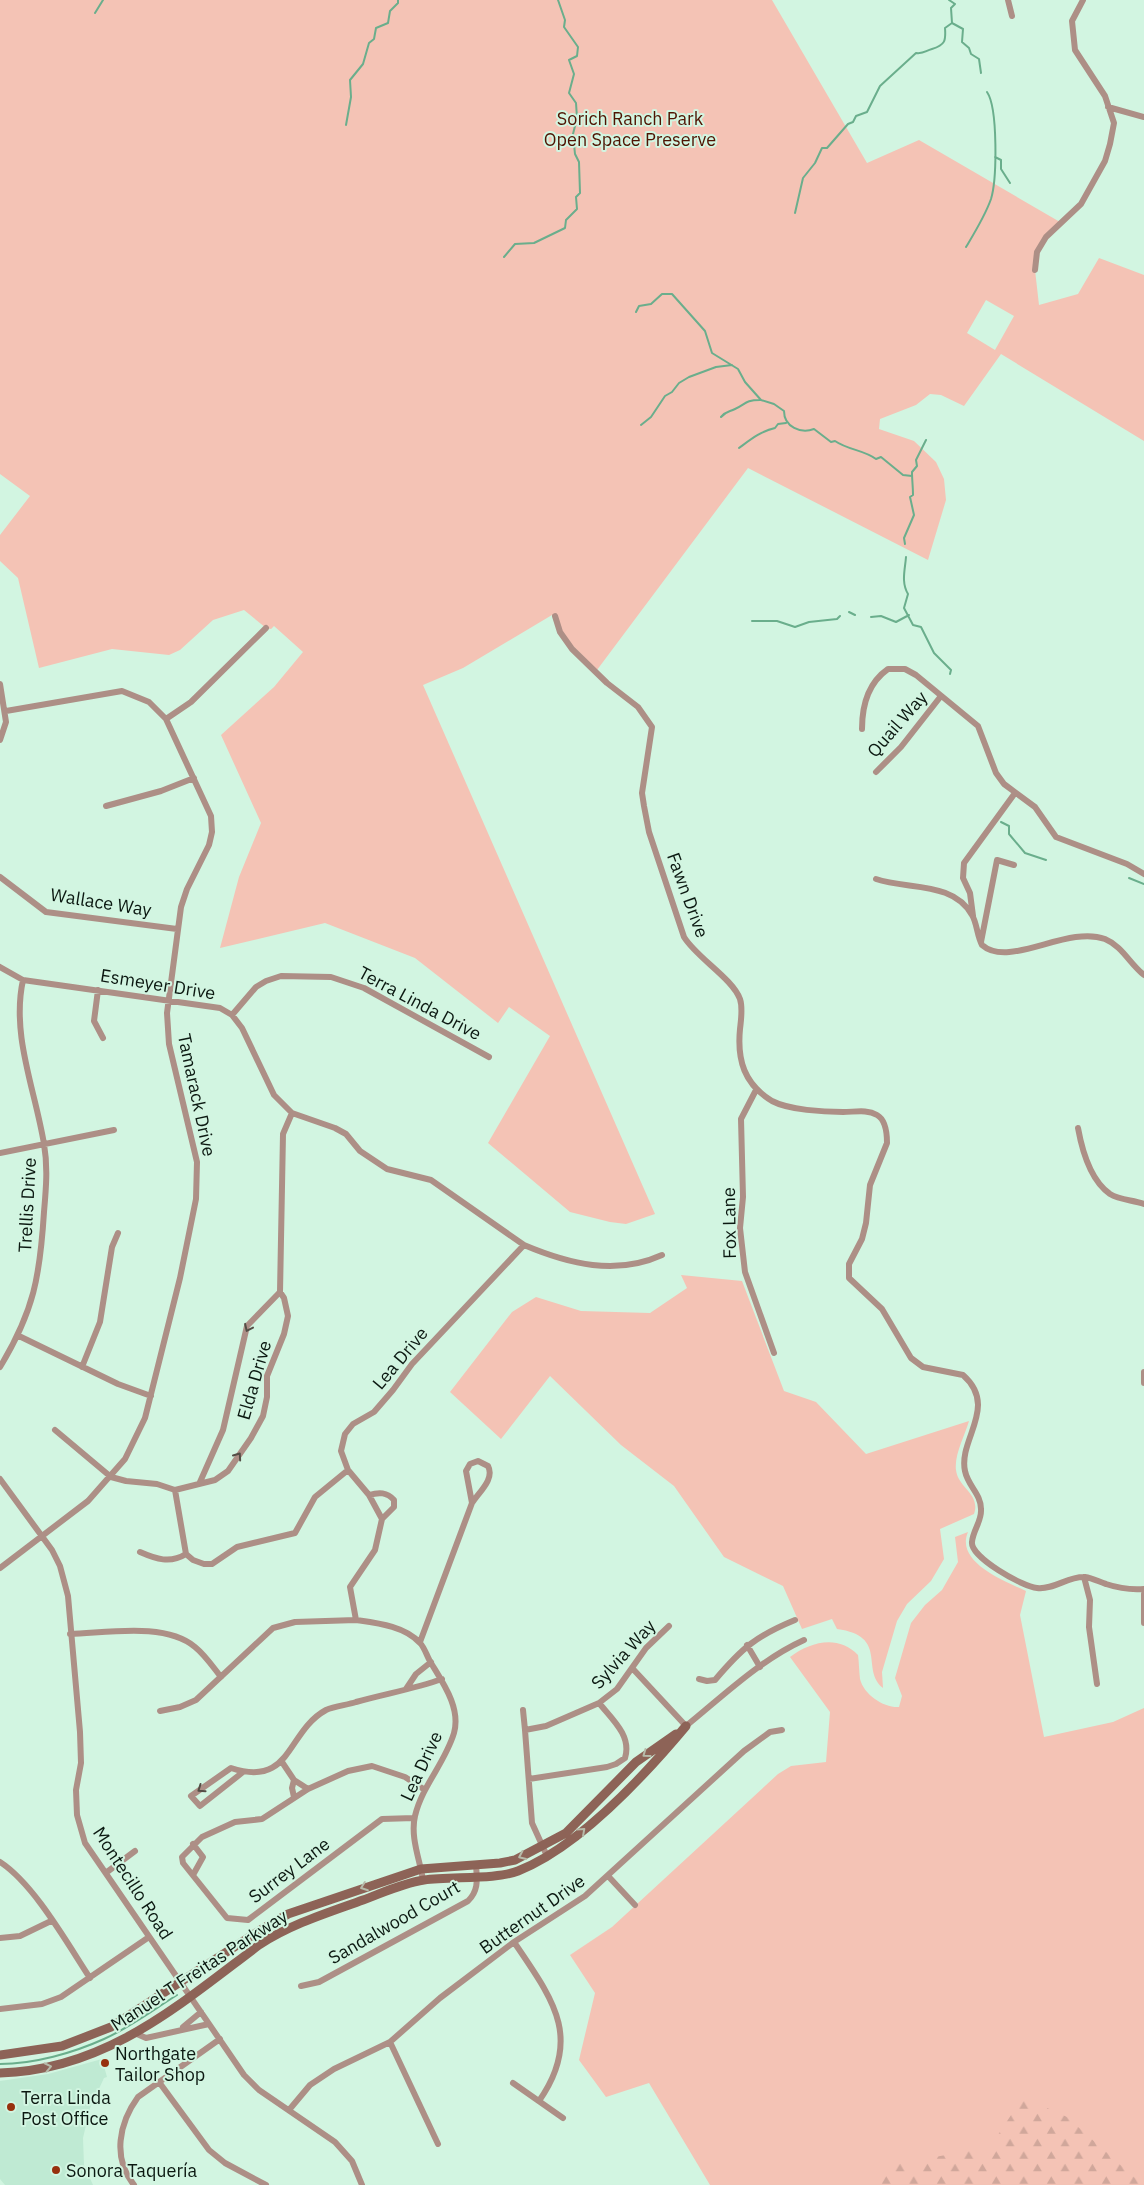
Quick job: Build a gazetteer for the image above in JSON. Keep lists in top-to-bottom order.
{
  "streets": {
    "street": [
      "Quail Way",
      "Fawn Drive",
      "Wallace Way",
      "Esmeyer Drive",
      "Terra Linda Drive",
      "Tamarack Drive",
      "Trellis Drive",
      "Fox Lane",
      "Lea Drive",
      "Elda Drive",
      "Sylvia Way",
      "Surrey Lane",
      "Montecillo Road",
      "Butternut Drive",
      "Sandalwood Court",
      "Manuel T Freitas Parkway"
    ]
  },
  "crossings": [
    ["Fawn Drive", "Fox Lane"],
    ["Wallace Way", "Tamarack Drive"],
    ["Esmeyer Drive", "Terra Linda Drive"],
    ["Esmeyer Drive", "Tamarack Drive"],
    ["Esmeyer Drive", "Trellis Drive"],
    ["Esmeyer Drive", "Lea Drive"],
    ["Esmeyer Drive", "Elda Drive"],
    ["Tamarack Drive", "Montecillo Road"],
    ["Lea Drive", "Surrey Lane"],
    ["Lea Drive", "Manuel T Freitas Parkway"],
    ["Montecillo Road", "Butternut Drive"],
    ["Montecillo Road", "Manuel T Freitas Parkway"],
    ["Sandalwood Court", "Manuel T Freitas Parkway"]
  ],
  "parks": ["Sorich Ranch Park Open Space Preserve"],
  "places": ["Northgate Tailor Shop", "Terra Linda Post Office", "Sonora Taquería"]
}
